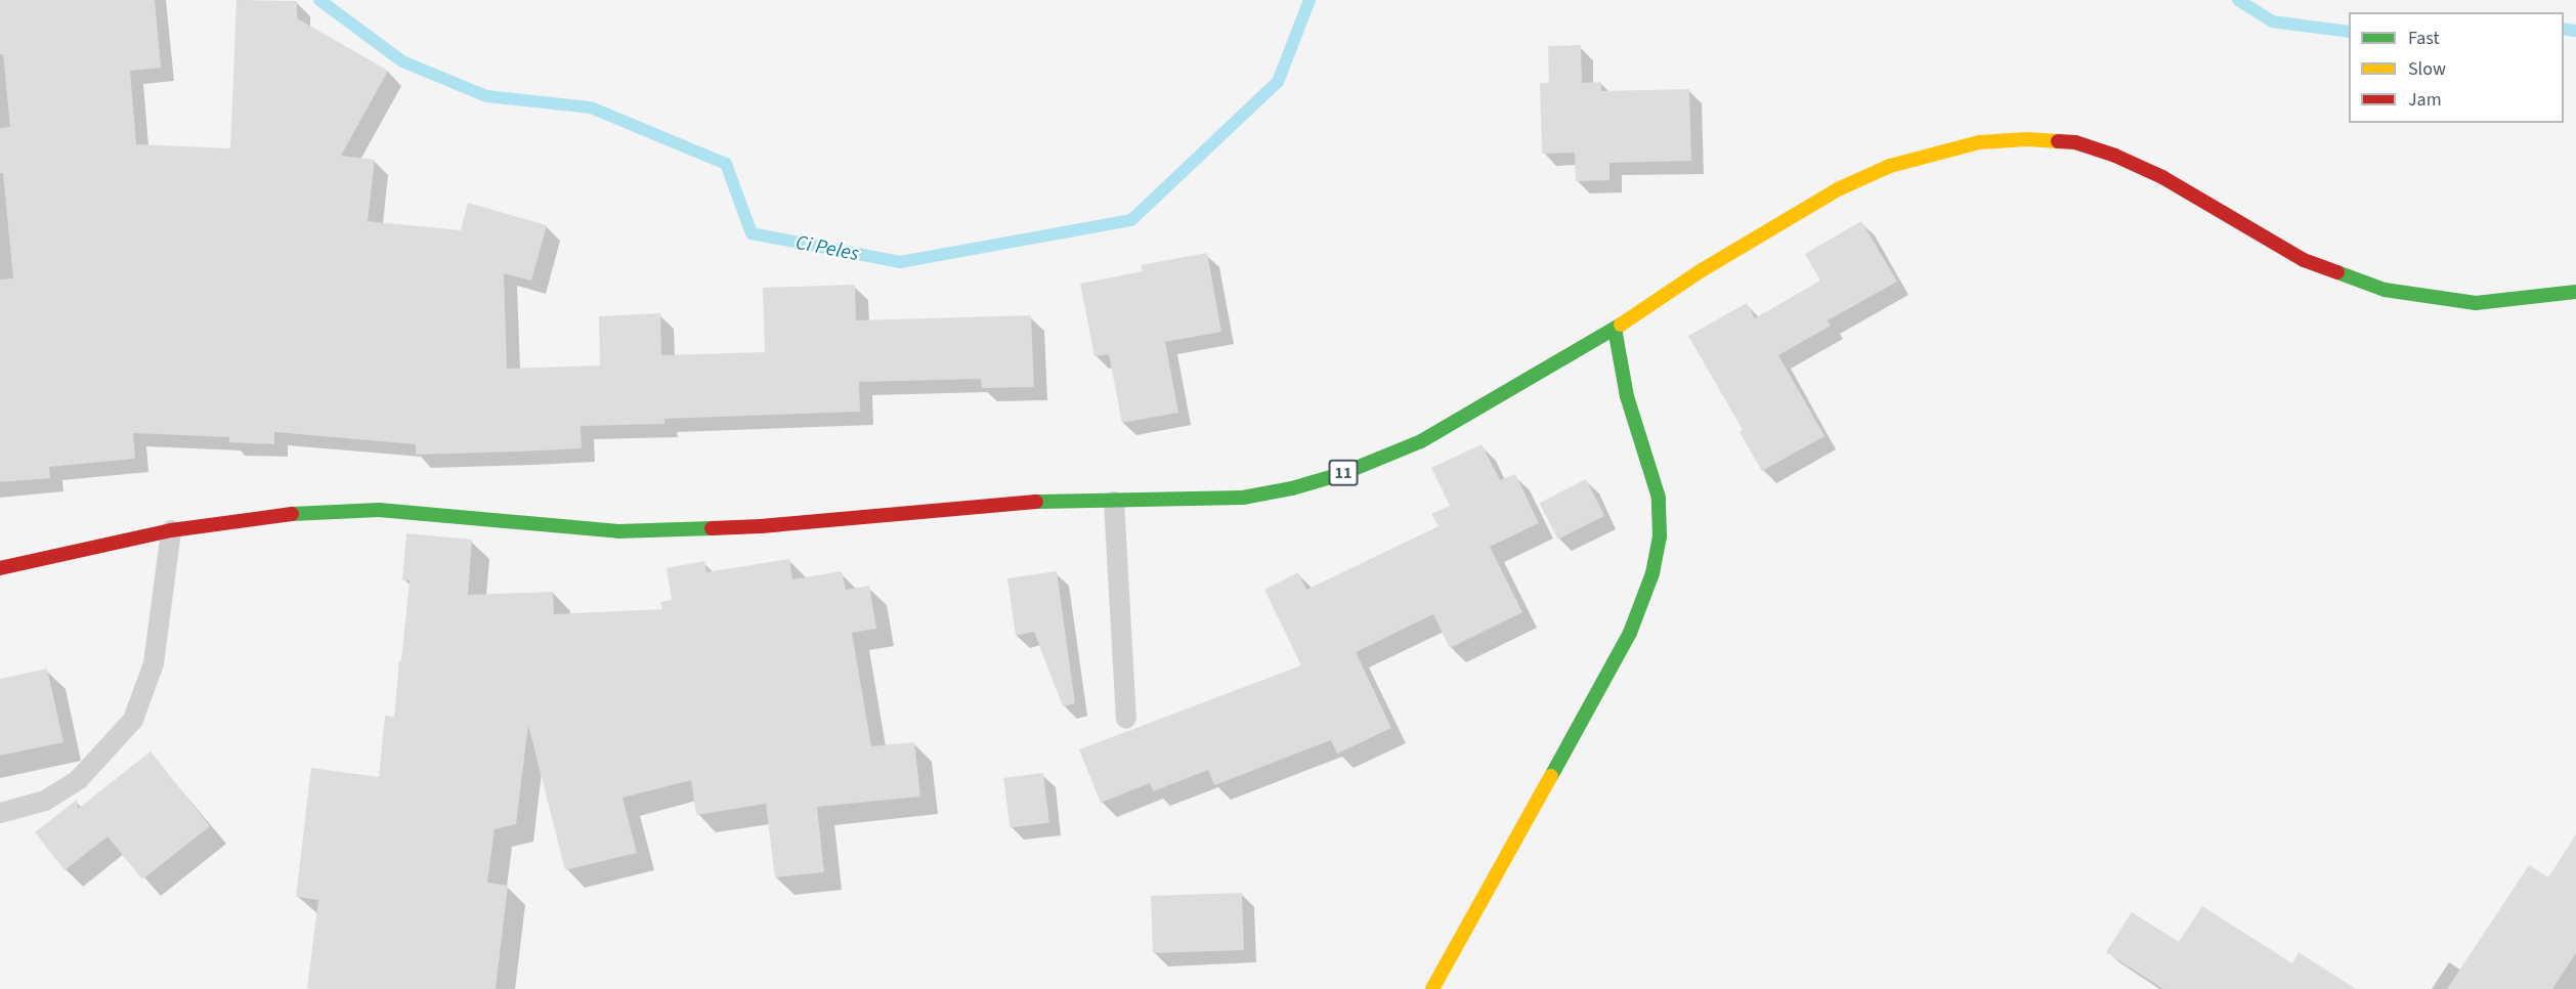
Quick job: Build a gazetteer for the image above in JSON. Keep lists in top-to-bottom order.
{
  "streets": {
    "main road": ["11"]
  },
  "water": ["Ci Peles"],
  "legend": ["Fast", "Slow", "Jam"]
}
